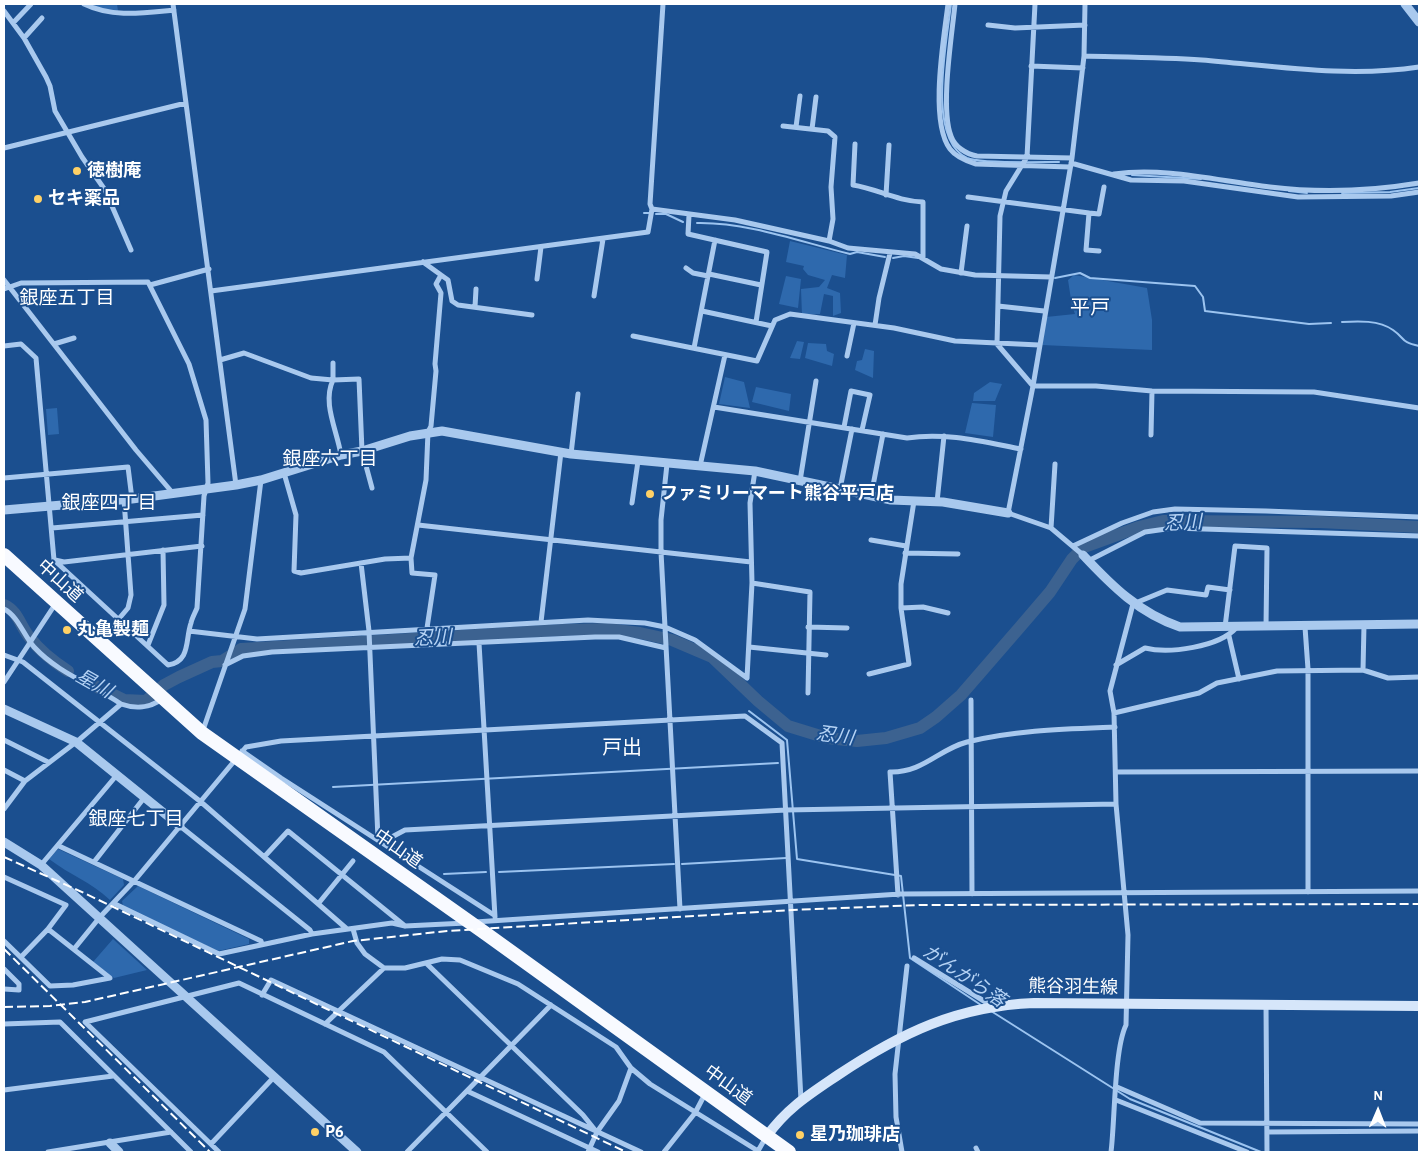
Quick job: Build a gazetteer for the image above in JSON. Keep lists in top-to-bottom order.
{
  "streets": {
    "highway": ["中山道"],
    "main road": ["熊谷羽生線"]
  },
  "crossings": [
    ["中山道", "熊谷羽生線"]
  ],
  "districts": [
    "銀座五丁目",
    "平戸",
    "銀座六丁目",
    "銀座四丁目",
    "戸出",
    "銀座七丁目"
  ],
  "water": ["忍川", "星川", "がんがら落"],
  "places": [
    "徳樹庵",
    "セキ薬品",
    "ファミリーマート熊谷平戸店",
    "丸亀製麺",
    "P6",
    "星乃珈琲店"
  ],
  "north": "top"
}
